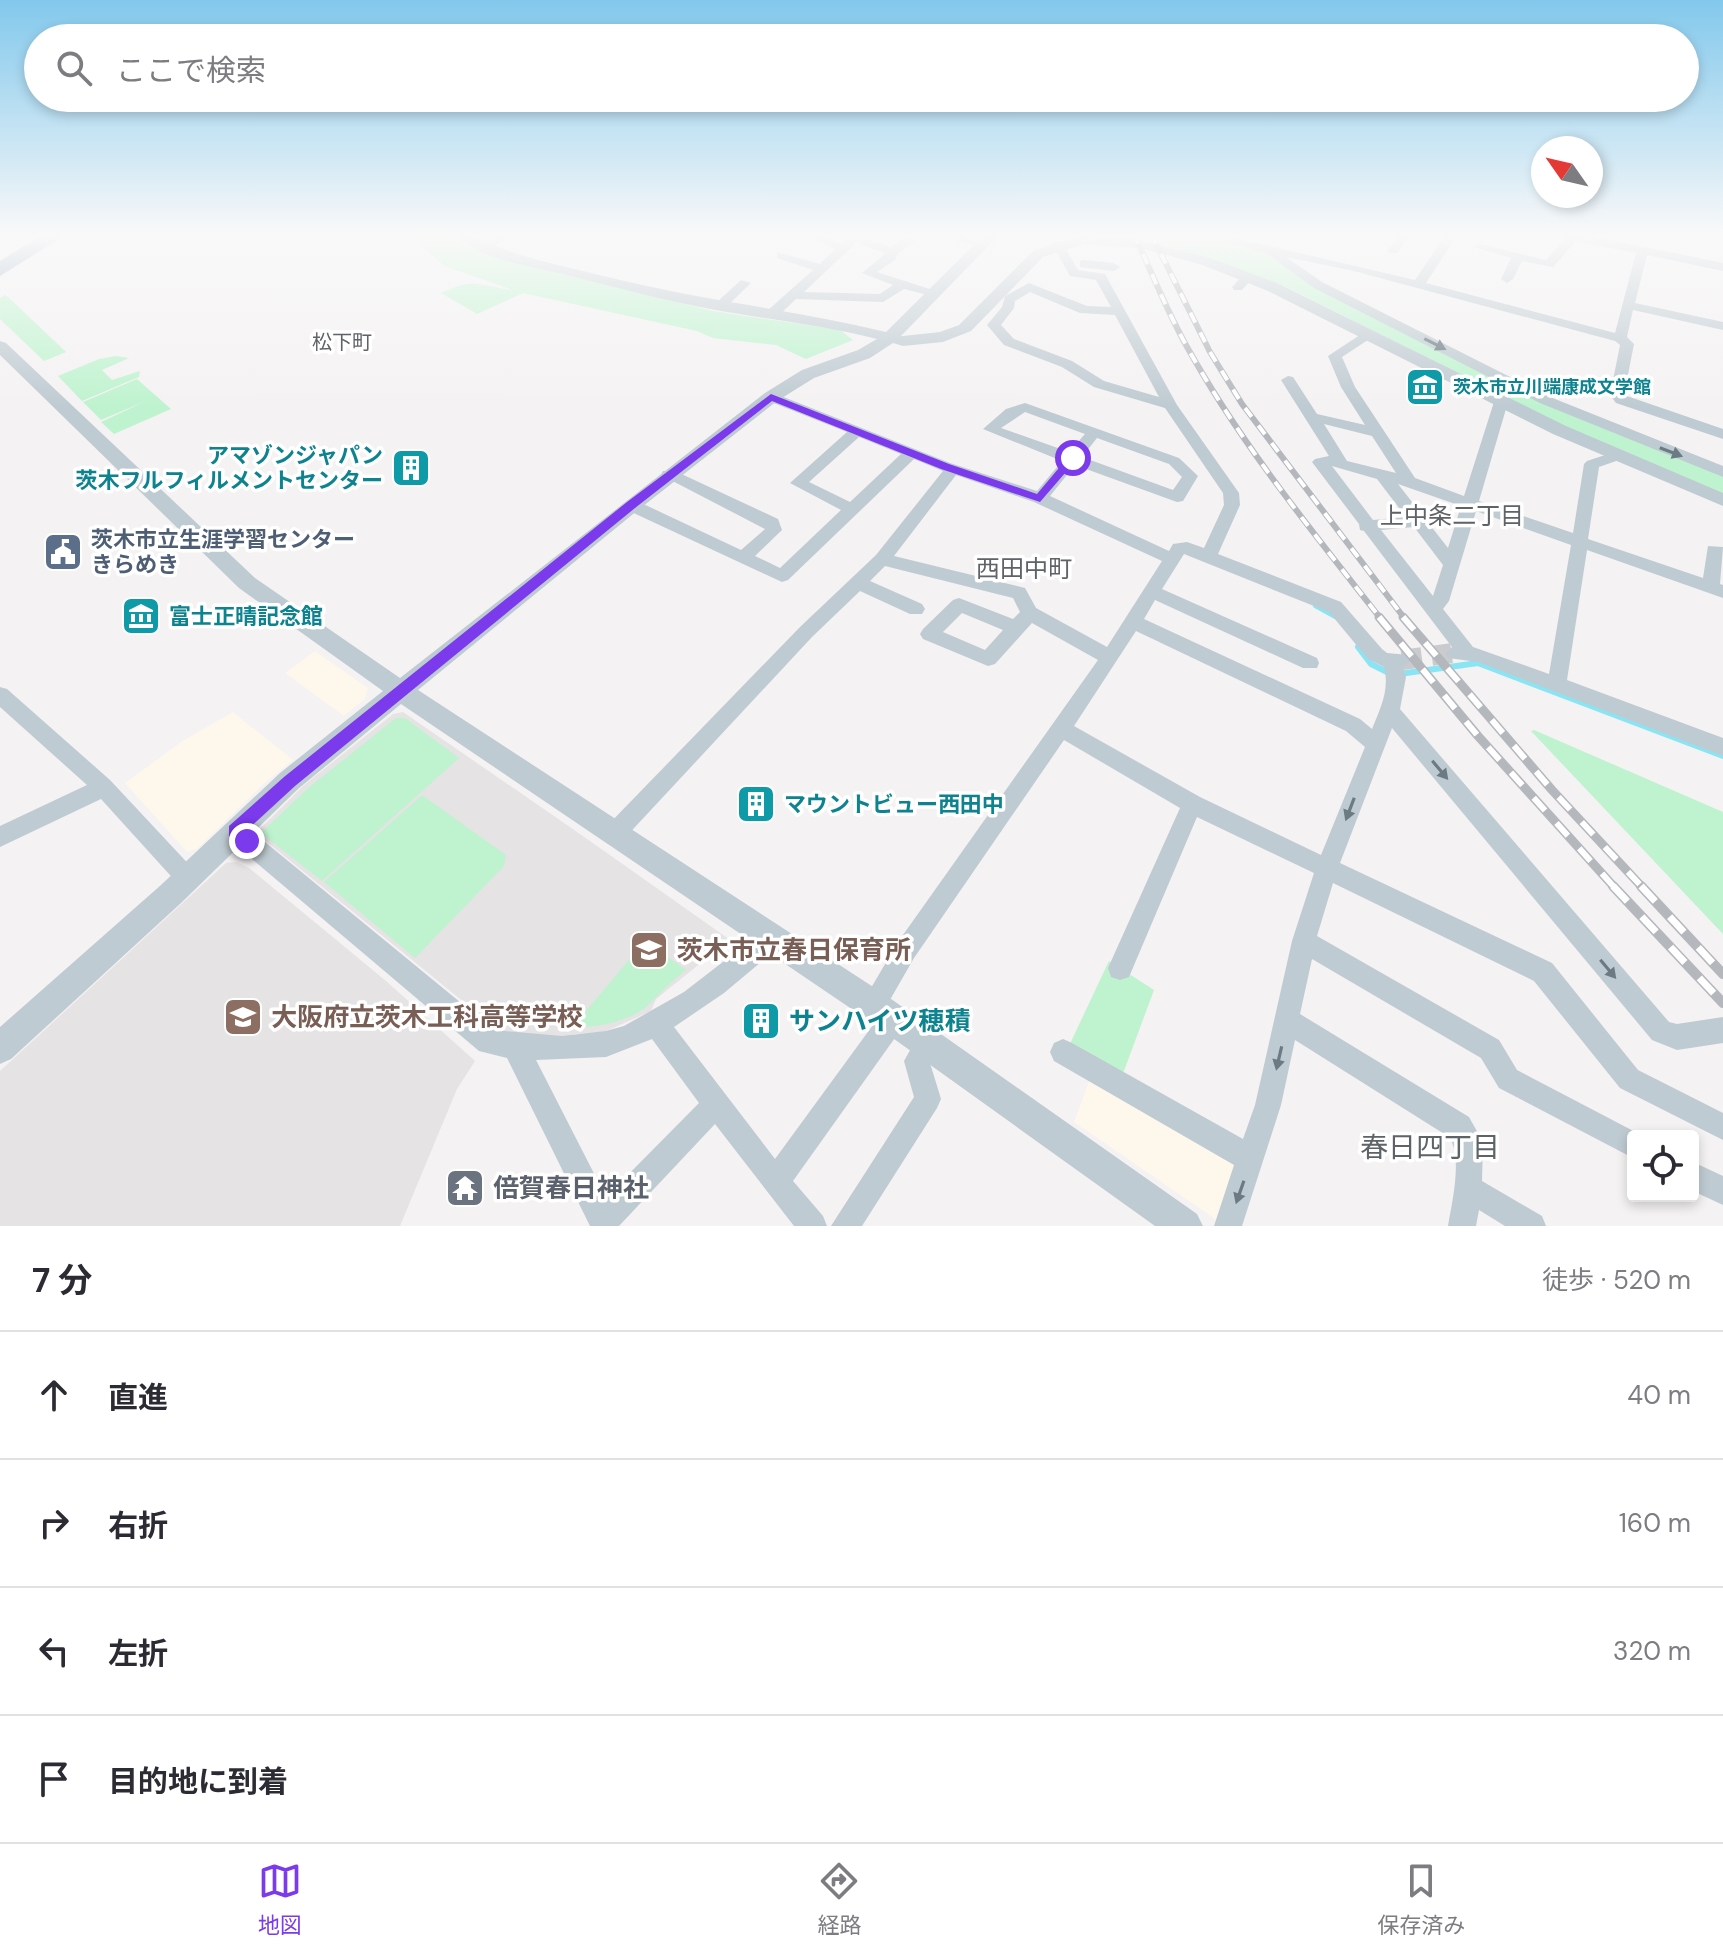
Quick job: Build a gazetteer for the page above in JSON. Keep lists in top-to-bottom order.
{
  "districts": [
    "松下町",
    "上中条二丁目",
    "西田中町",
    "春日四丁目"
  ],
  "places": {
    "museum": ["茨木市立川端康成文学館", "富士正晴記念館"],
    "building": ["アマゾンジャパン 茨木フルフィルメントセンター", "マウントビュー西田中", "サンハイツ穂積"],
    "public building": ["茨木市立生涯学習センター きらめき"],
    "school or university": ["茨木市立春日保育所", "大阪府立茨木工科高等学校"],
    "temple": ["倍賀春日神社"]
  },
  "north": "top left",
  "page": {
    "search": "ここで検索",
    "heading": ["7 分", "徒歩 · 520 m"],
    "list": [
      ["直進", "40 m"],
      ["右折", "160 m"],
      ["左折", "320 m"],
      "目的地に到着"
    ],
    "nav": ["地図", "経路", "保存済み"]
  }
}
